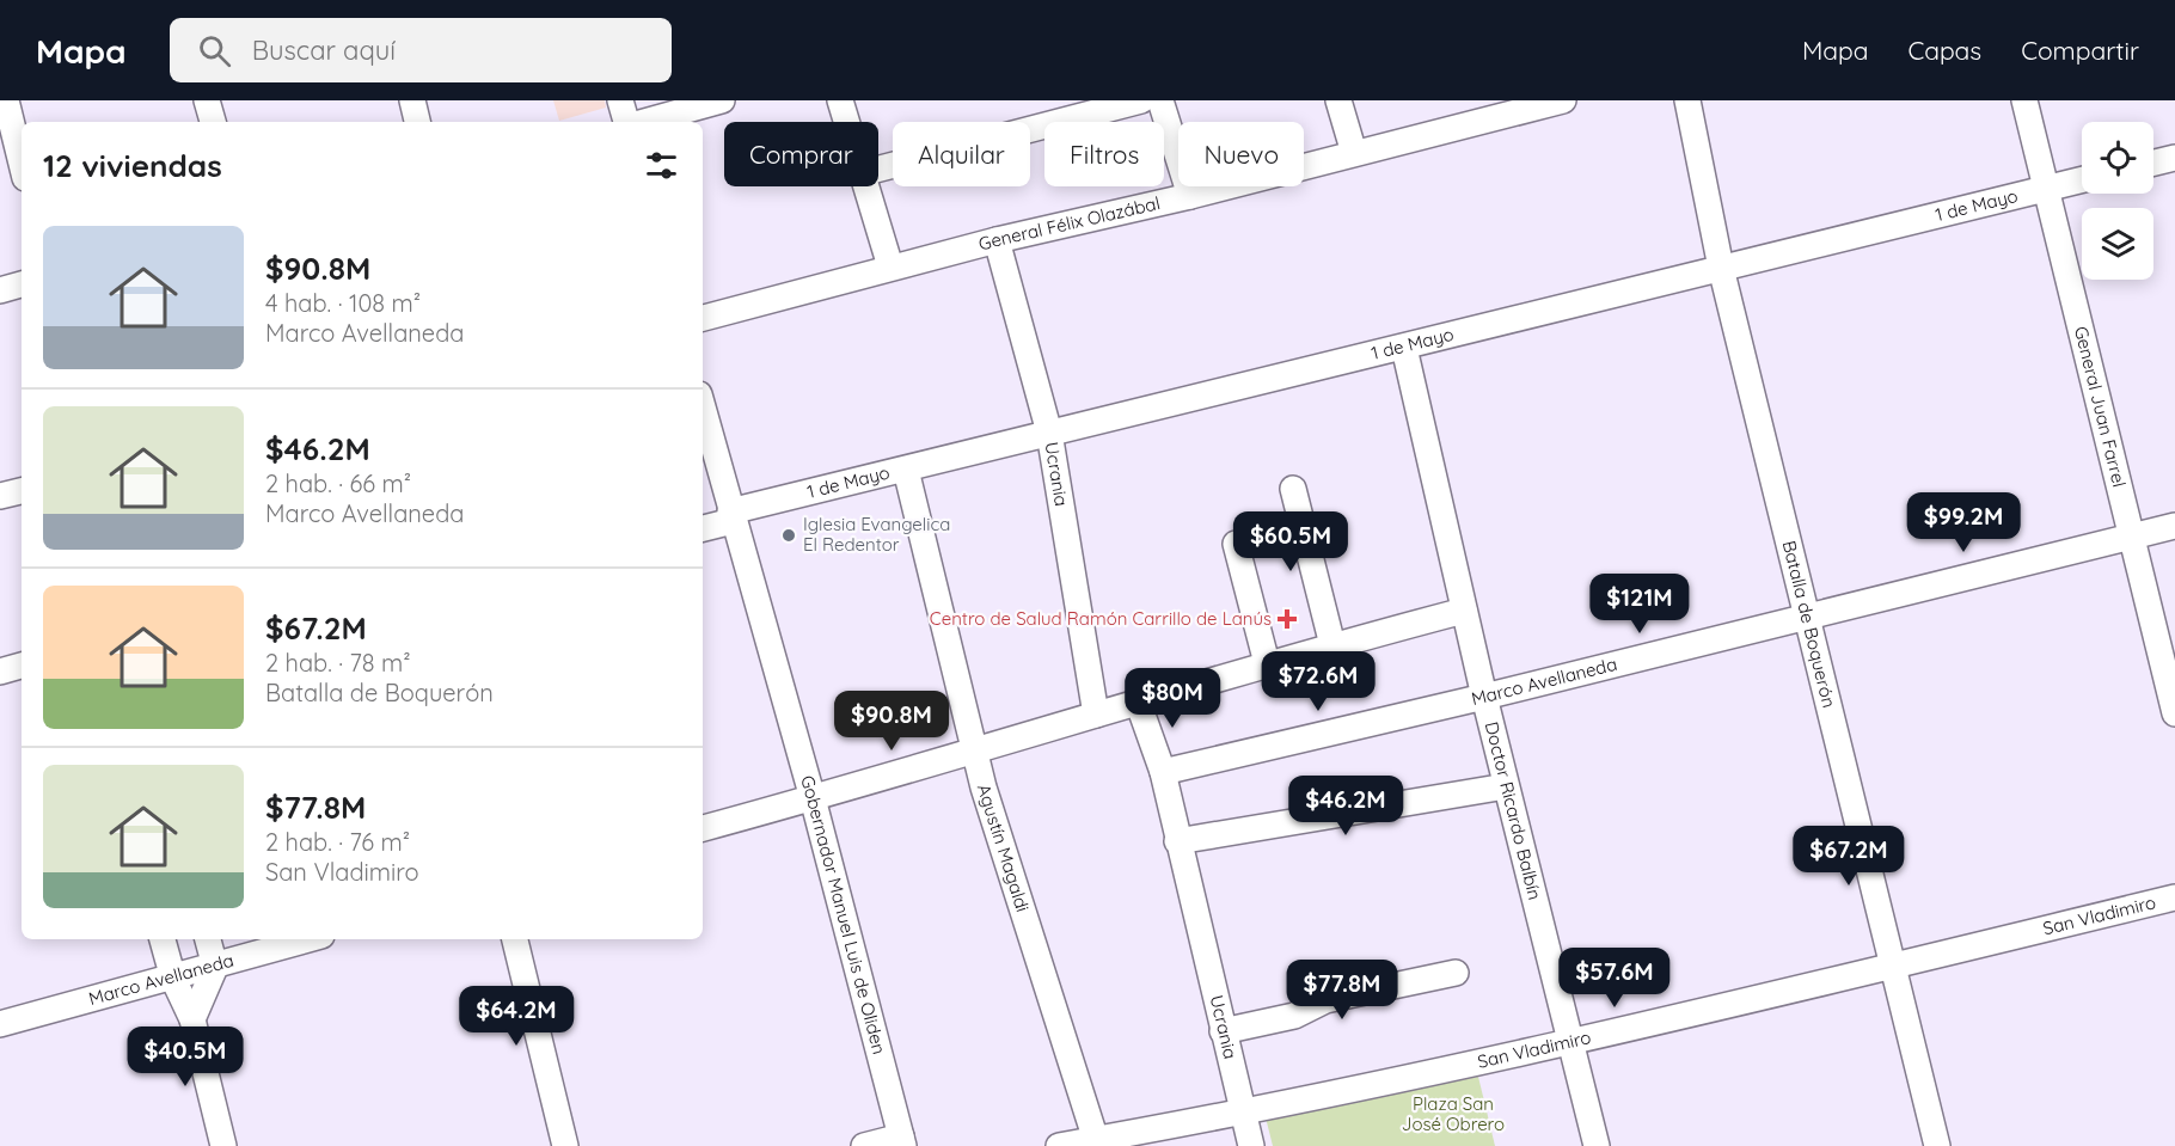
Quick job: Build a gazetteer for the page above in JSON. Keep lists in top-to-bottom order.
{
  "streets": {
    "street": [
      "1 de Mayo",
      "General Félix Olazábal",
      "General Juan Farrel",
      "Ucrania",
      "Batalla de Boquerón",
      "Marco Avellaneda",
      "Doctor Ricardo Balbín",
      "Agustín Magaldi",
      "Gobernador Manuel Luis de Oliden",
      "San Vladimiro"
    ]
  },
  "crossings": [
    ["1 de Mayo", "General Juan Farrel"],
    ["1 de Mayo", "Ucrania"],
    ["1 de Mayo", "Batalla de Boquerón"],
    ["1 de Mayo", "Doctor Ricardo Balbín"],
    ["1 de Mayo", "Agustín Magaldi"],
    ["1 de Mayo", "Gobernador Manuel Luis de Oliden"],
    ["General Félix Olazábal", "Ucrania"],
    ["General Juan Farrel", "Marco Avellaneda"],
    ["Ucrania", "Marco Avellaneda"],
    ["Ucrania", "San Vladimiro"],
    ["Batalla de Boquerón", "Marco Avellaneda"],
    ["Batalla de Boquerón", "San Vladimiro"],
    ["Marco Avellaneda", "Doctor Ricardo Balbín"],
    ["Doctor Ricardo Balbín", "San Vladimiro"],
    ["Agustín Magaldi", "San Vladimiro"]
  ],
  "parks": ["Plaza San José Obrero"],
  "places": {
    "other": ["Iglesia Evangelica El Redentor"],
    "health": ["Centro de Salud Ramón Carrillo de Lanús"]
  },
  "page": {
    "header": "Mapa",
    "search": "Buscar aquí",
    "nav": ["Mapa", "Capas", "Compartir"],
    "chip": [
      "Comprar",
      "Alquilar",
      "Filtros",
      "Nuevo"
    ],
    "heading": "12 viviendas",
    "list": [
      {
        "name": "$90.8M",
        "note": "4 hab. · 108 m² · Marco Avellaneda"
      },
      {
        "name": "$46.2M",
        "note": "2 hab. · 66 m² · Marco Avellaneda"
      },
      {
        "name": "$67.2M",
        "note": "2 hab. · 78 m² · Batalla de Boquerón"
      },
      {
        "name": "$77.8M",
        "note": "2 hab. · 76 m² · San Vladimiro"
      }
    ],
    "price": [
      "$99.2M",
      "$60.5M",
      "$121M",
      "$72.6M",
      "$80M",
      "$90.8M",
      "$46.2M",
      "$67.2M",
      "$57.6M",
      "$77.8M",
      "$64.2M",
      "$40.5M"
    ]
  }
}
